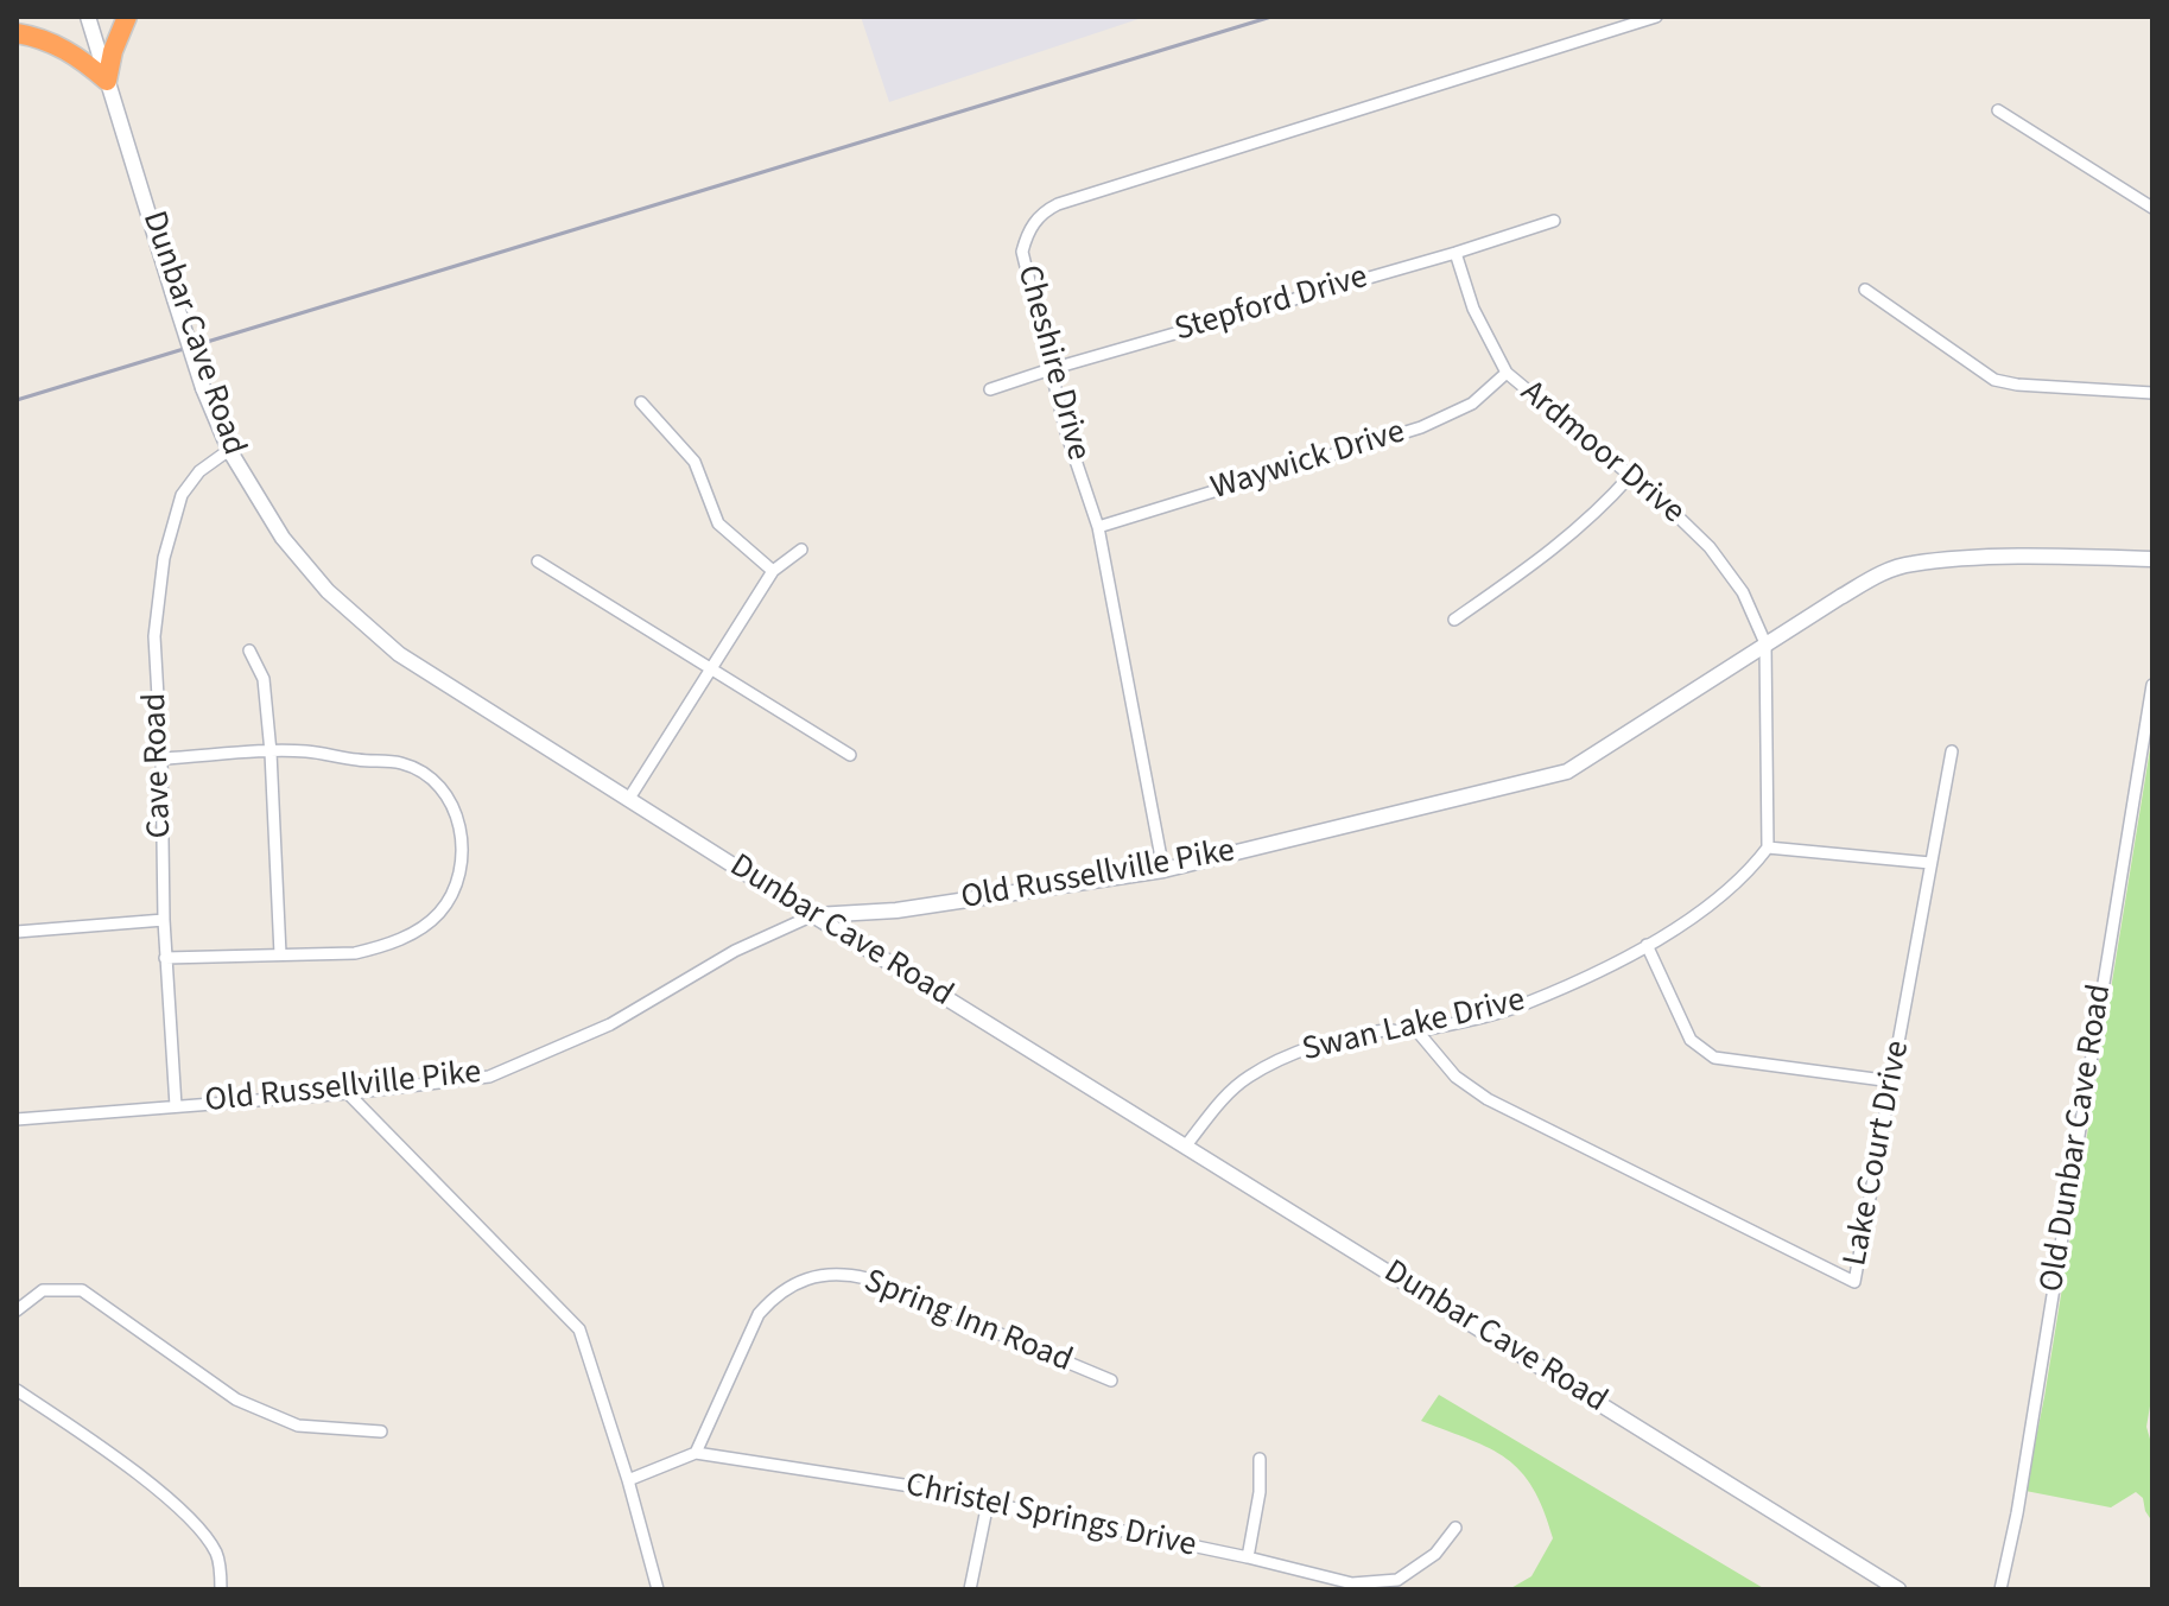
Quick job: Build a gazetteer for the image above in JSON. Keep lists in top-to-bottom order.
{
  "streets": {
    "main road": ["Dunbar Cave Road", "Old Russellville Pike"],
    "street": [
      "Stepford Drive",
      "Cheshire Drive",
      "Ardmoor Drive",
      "Waywick Drive",
      "Cave Road",
      "Swan Lake Drive",
      "Old Dunbar Cave Road",
      "Lake Court Drive",
      "Spring Inn Road",
      "Christel Springs Drive"
    ]
  },
  "crossings": [
    ["Stepford Drive", "Cheshire Drive"],
    ["Stepford Drive", "Ardmoor Drive"],
    ["Dunbar Cave Road", "Cave Road"],
    ["Dunbar Cave Road", "Old Russellville Pike"],
    ["Dunbar Cave Road", "Swan Lake Drive"],
    ["Cheshire Drive", "Waywick Drive"],
    ["Cheshire Drive", "Old Russellville Pike"],
    ["Ardmoor Drive", "Waywick Drive"],
    ["Ardmoor Drive", "Old Russellville Pike"],
    ["Cave Road", "Old Russellville Pike"],
    ["Swan Lake Drive", "Lake Court Drive"],
    ["Spring Inn Road", "Christel Springs Drive"]
  ]
}
